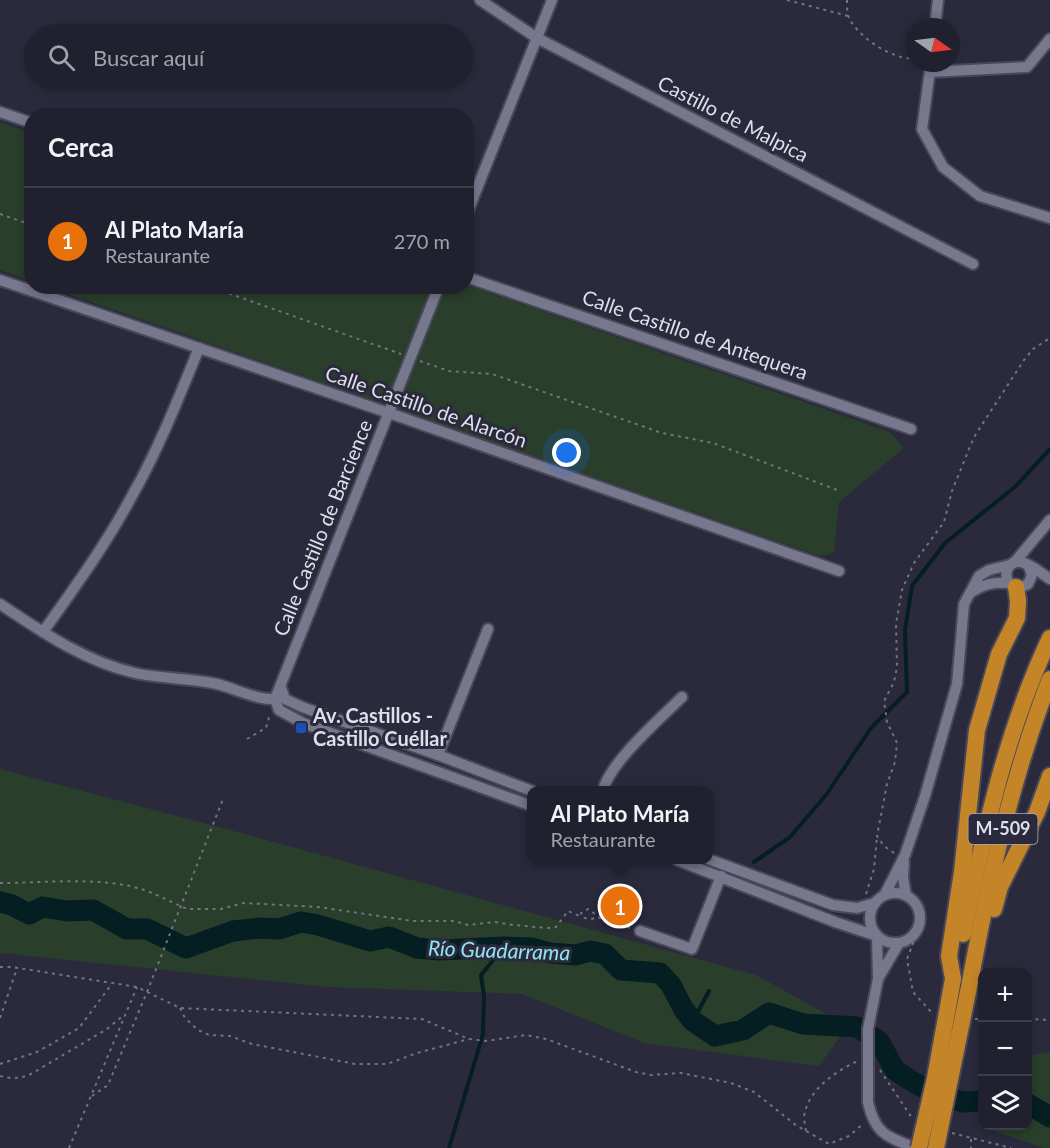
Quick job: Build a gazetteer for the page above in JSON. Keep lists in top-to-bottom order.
{
  "streets": {
    "highway": ["M-509"],
    "street": [
      "Castillo de Malpica",
      "Calle Castillo de Antequera",
      "Calle Castillo de Alarcón",
      "Calle Castillo de Barcience"
    ]
  },
  "crossings": [
    ["Calle Castillo de Alarcón", "Calle Castillo de Barcience"]
  ],
  "water": ["Río Guadarrama"],
  "places": {
    "transit": ["Av. Castillos - Castillo Cuéllar"]
  },
  "north": "right",
  "page": {
    "search": "Buscar aquí",
    "heading": "Cerca",
    "list": [
      {
        "mark": "1",
        "name": "Al Plato María",
        "note": "Restaurante",
        "value": "270 m"
      }
    ],
    "popup": ["Al Plato María", "Restaurante"],
    "pins": "1",
    "map_buttons": ["+", "−"]
  }
}
